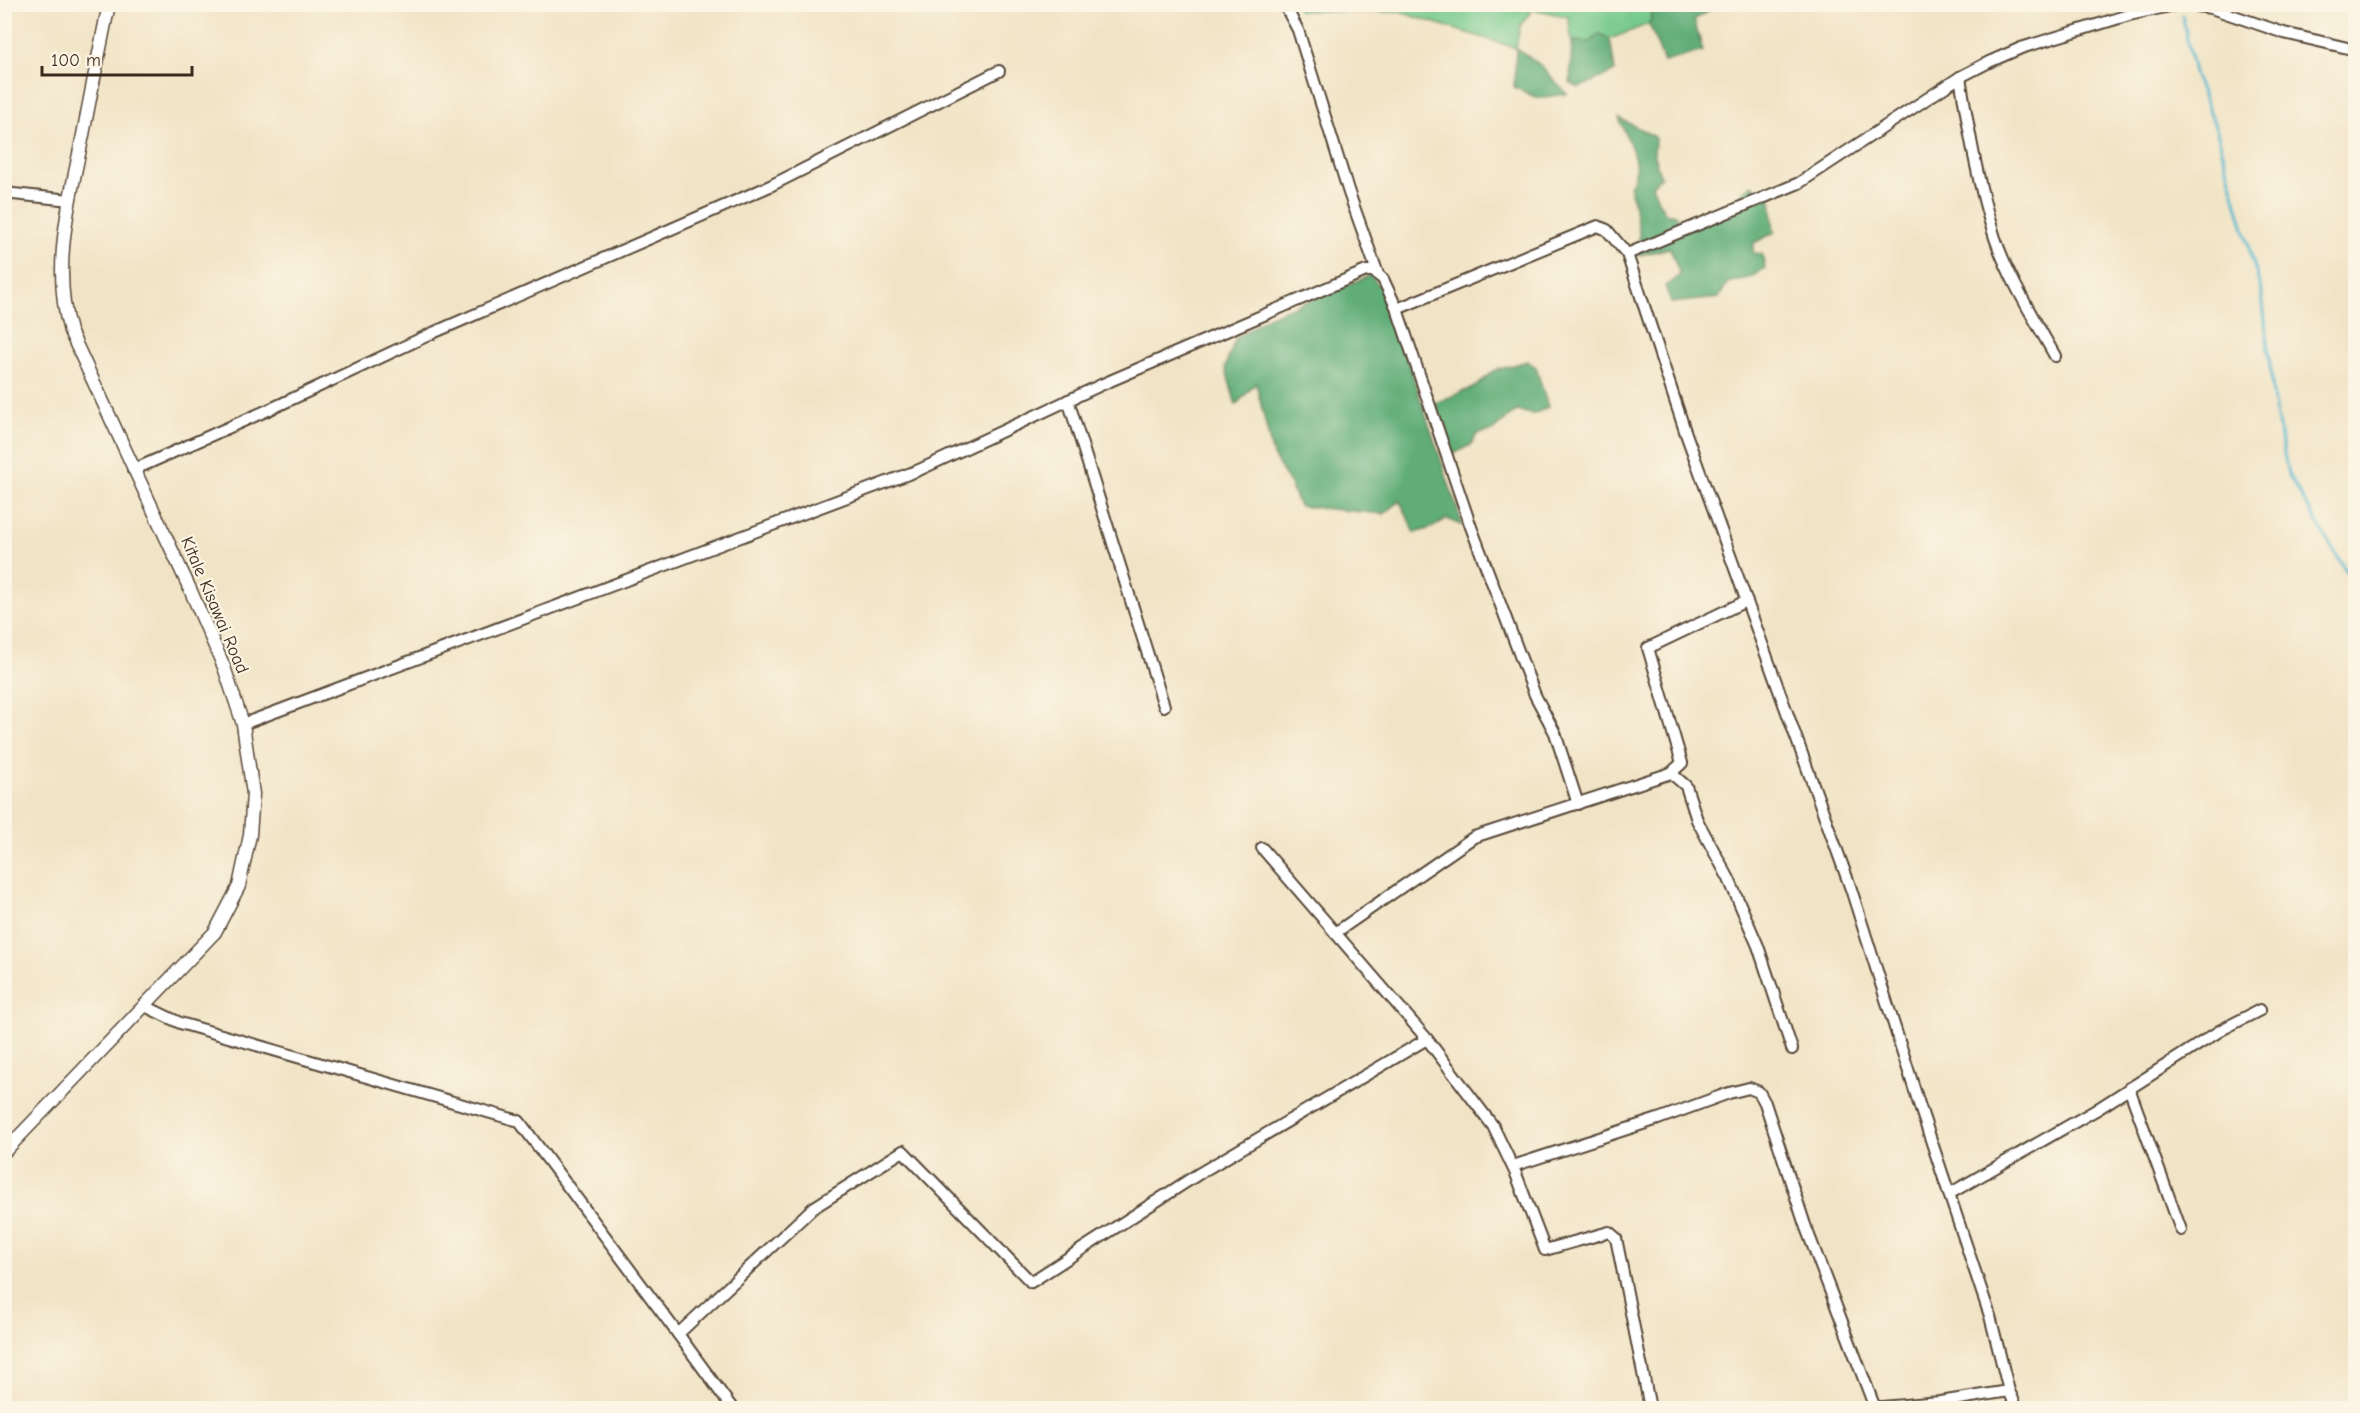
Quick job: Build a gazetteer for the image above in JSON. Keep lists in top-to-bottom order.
{
  "streets": {
    "street": ["Kitale Kisawai Road"]
  },
  "scale_bar": "100 m"
}
